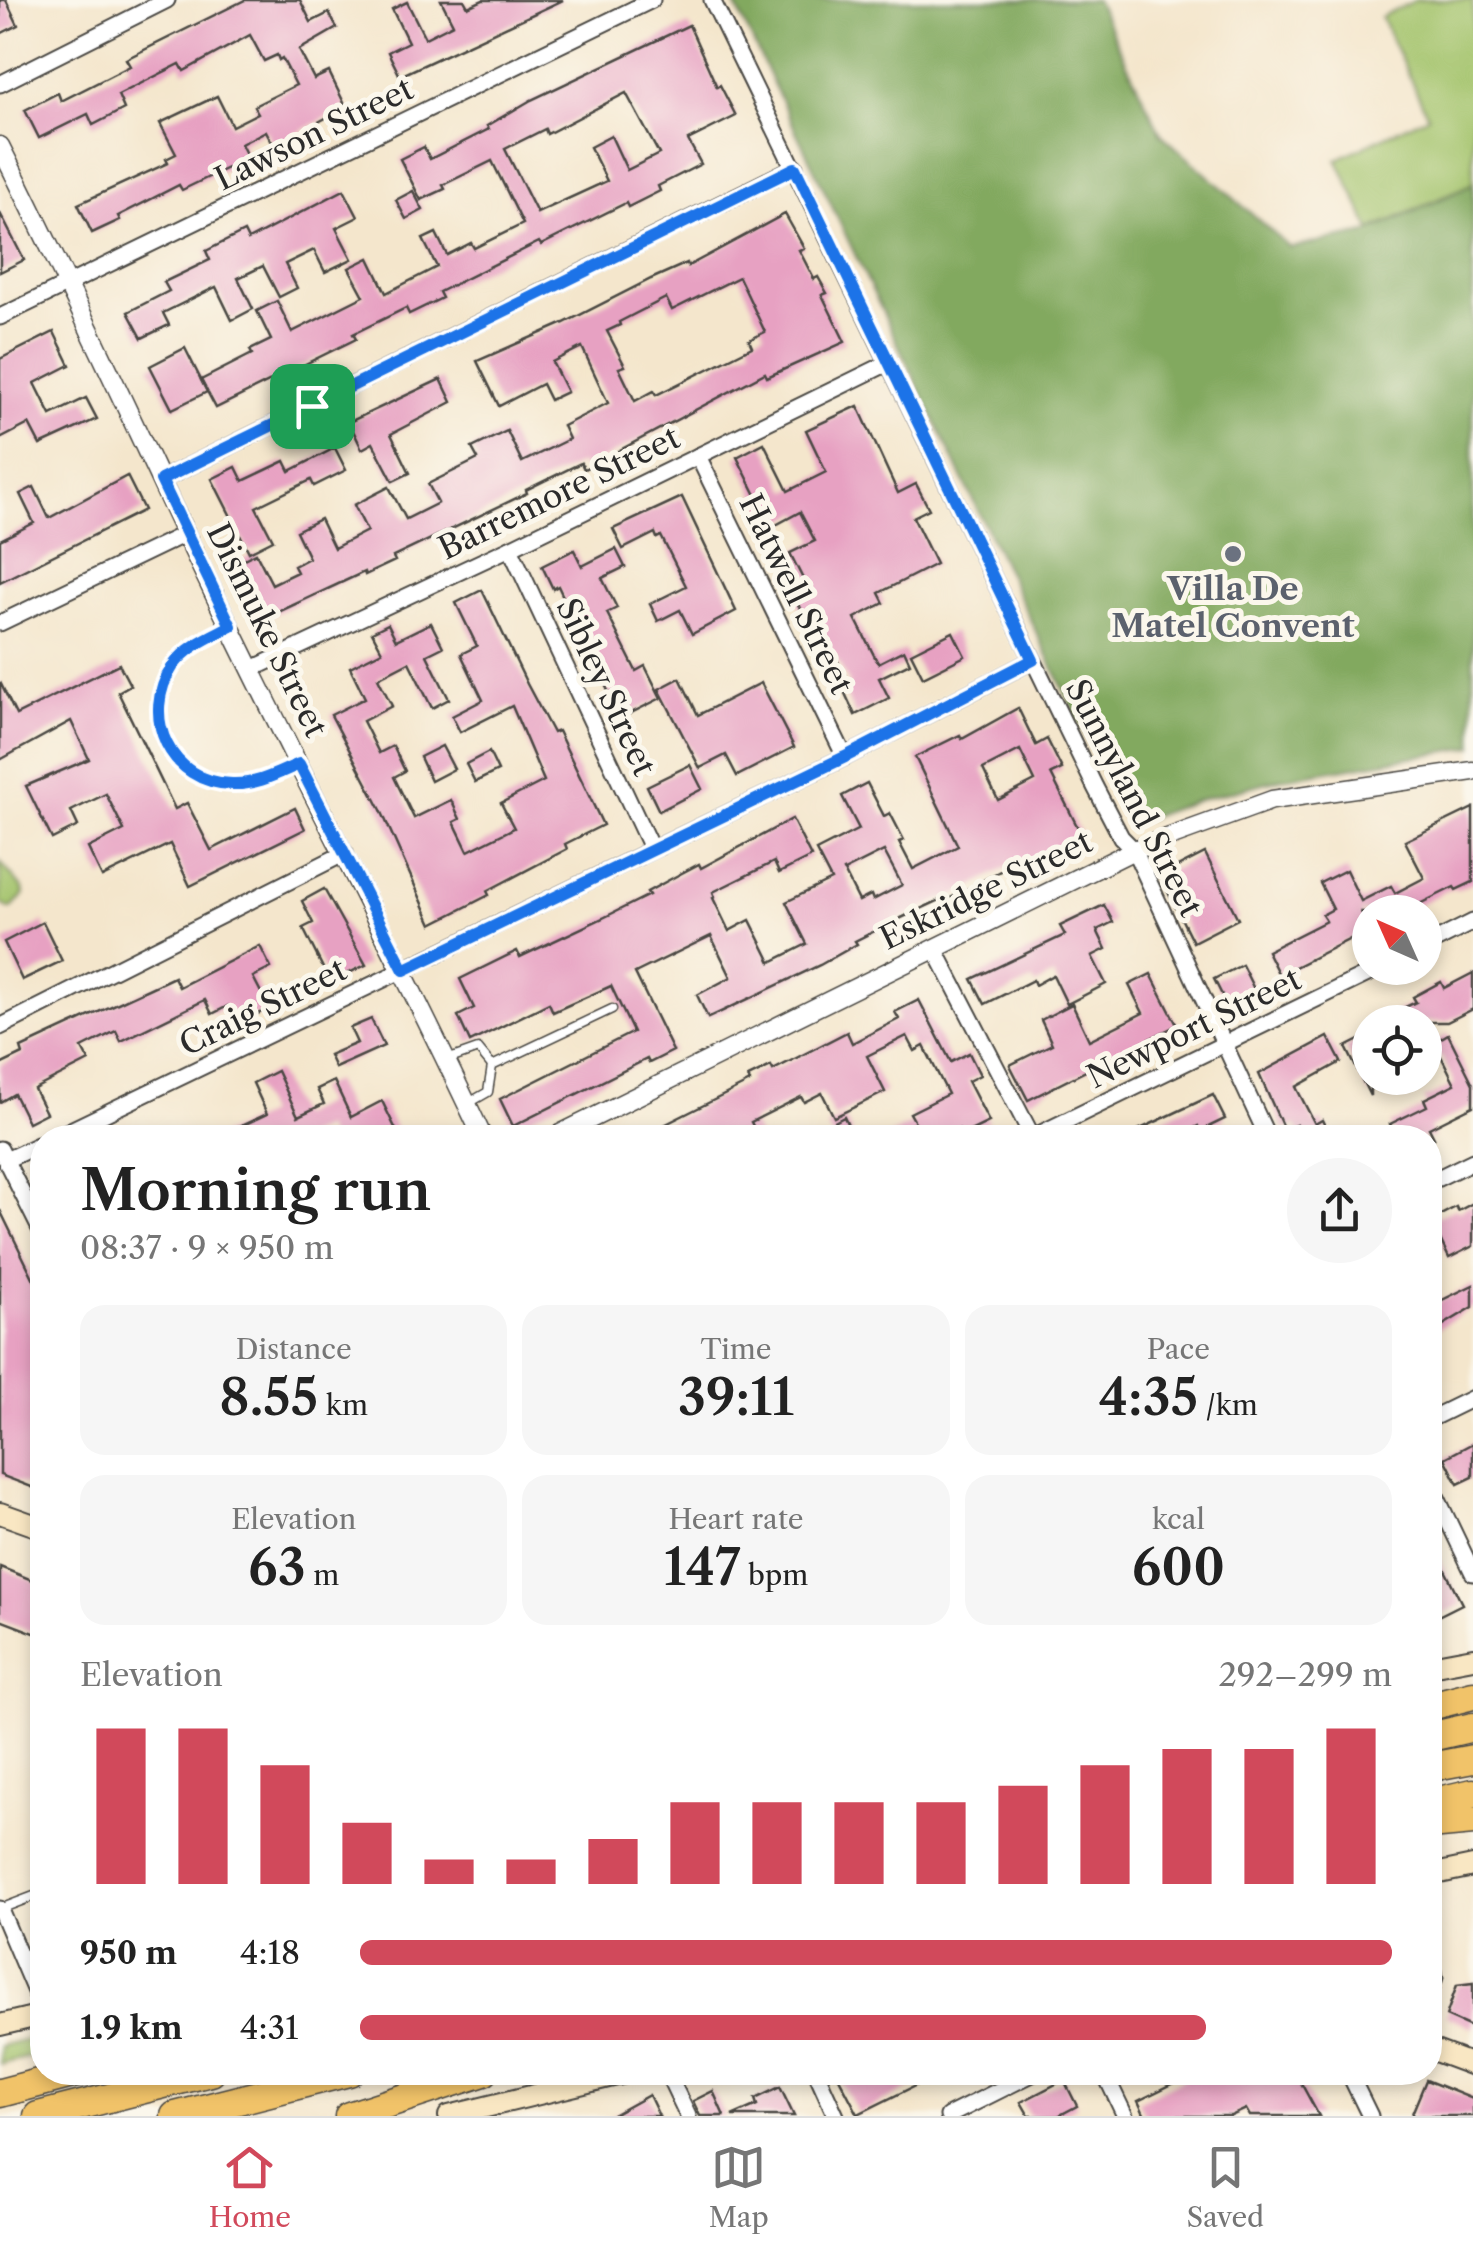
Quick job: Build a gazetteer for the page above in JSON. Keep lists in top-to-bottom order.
{
  "streets": {
    "street": [
      "Lawson Street",
      "Barremore Street",
      "Hatwell Street",
      "Dismuke Street",
      "Sibley Street",
      "Sunnyland Street",
      "Eskridge Street",
      "Craig Street",
      "Newport Street"
    ]
  },
  "crossings": [
    ["Lawson Street", "Dismuke Street"],
    ["Barremore Street", "Hatwell Street"],
    ["Barremore Street", "Dismuke Street"],
    ["Barremore Street", "Sibley Street"],
    ["Barremore Street", "Sunnyland Street"],
    ["Hatwell Street", "Craig Street"],
    ["Dismuke Street", "Craig Street"],
    ["Sibley Street", "Craig Street"],
    ["Sunnyland Street", "Eskridge Street"],
    ["Sunnyland Street", "Craig Street"],
    ["Sunnyland Street", "Newport Street"]
  ],
  "places": ["Villa De Matel Convent"],
  "north": "top left",
  "page": {
    "heading": ["Morning run", "08:37 · 9 × 950 m"],
    "stats": [
      ["Distance", "8.55 km"],
      ["Time", "39:11"],
      ["Pace", "4:35 /km"],
      ["Elevation", "63 m"],
      ["Heart rate", "147 bpm"],
      ["kcal", "600"]
    ],
    "chart": ["Elevation", "292–299 m"],
    "list": [
      {
        "name": "950 m",
        "note": "4:18"
      },
      {
        "name": "1.9 km",
        "note": "4:31"
      }
    ],
    "tabs": ["Home", "Map", "Saved"]
  }
}
